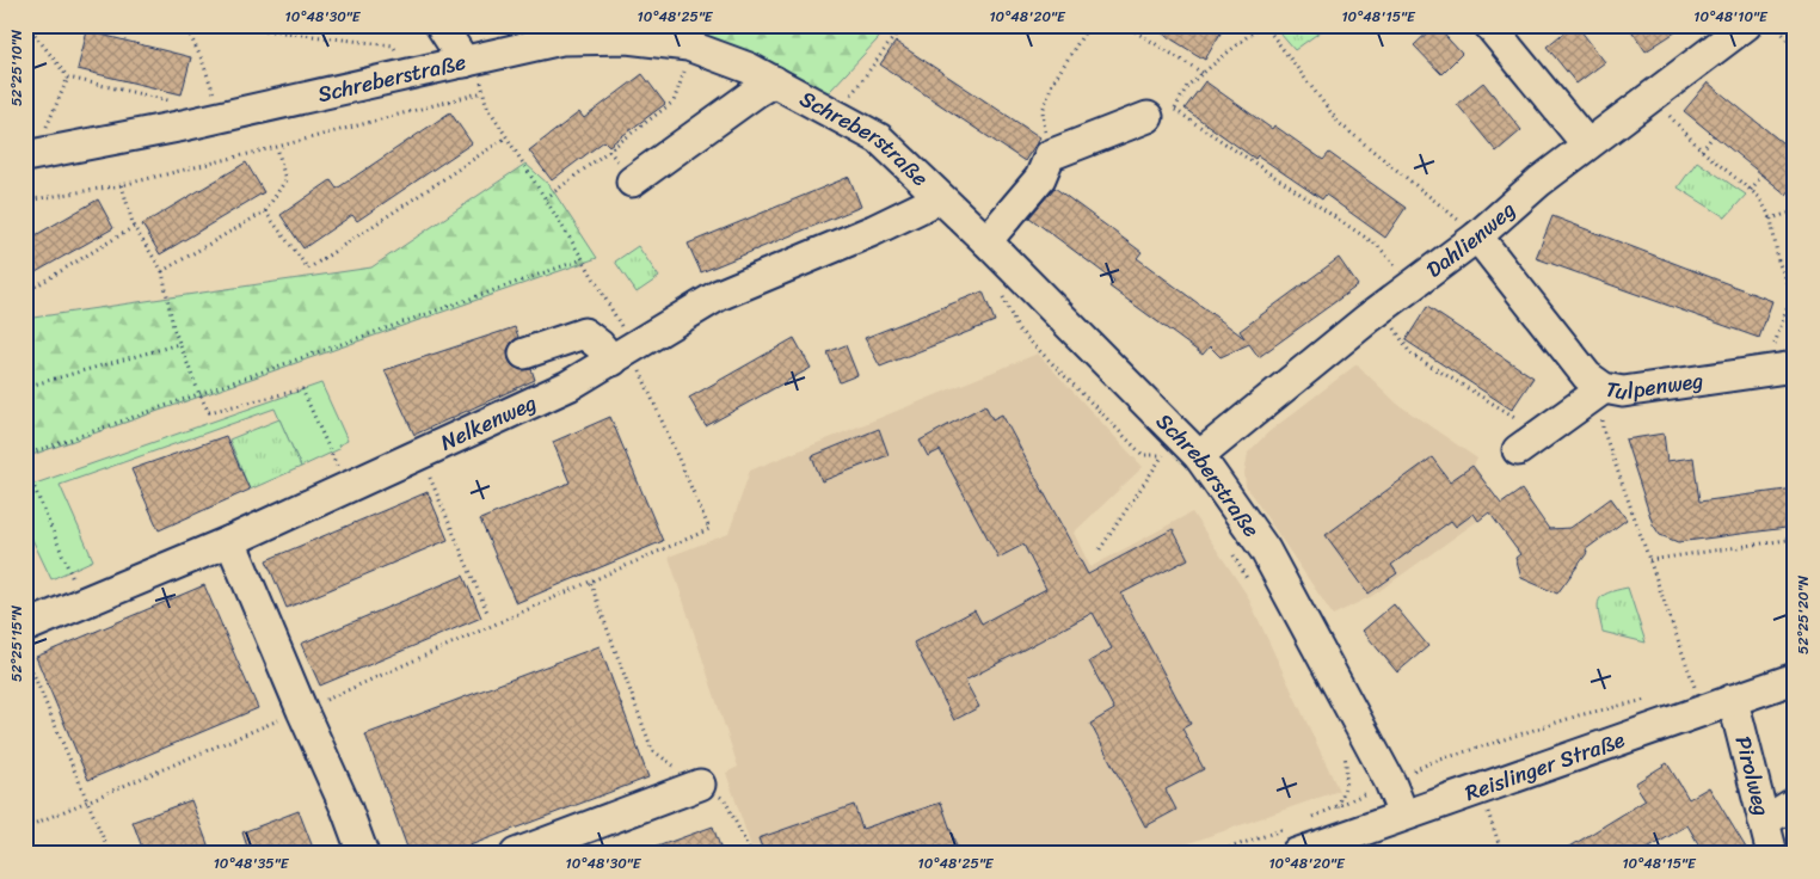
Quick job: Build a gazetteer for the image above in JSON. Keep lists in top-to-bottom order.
{
  "streets": {
    "street": [
      "Schreberstraße",
      "Dahlienweg",
      "Tulpenweg",
      "Nelkenweg",
      "Reislinger Straße",
      "Pirolweg"
    ]
  },
  "crossings": [
    ["Schreberstraße", "Dahlienweg"],
    ["Schreberstraße", "Nelkenweg"],
    ["Schreberstraße", "Reislinger Straße"],
    ["Dahlienweg", "Tulpenweg"],
    ["Reislinger Straße", "Pirolweg"]
  ],
  "coordinates": [
    "10°48'30\"E",
    "10°48'25\"E",
    "10°48'20\"E",
    "10°48'15\"E",
    "10°48'10\"E",
    "52°25'10\"N",
    "52°25'20\"N",
    "52°25'15\"N",
    "10°48'35\"E"
  ]
}
